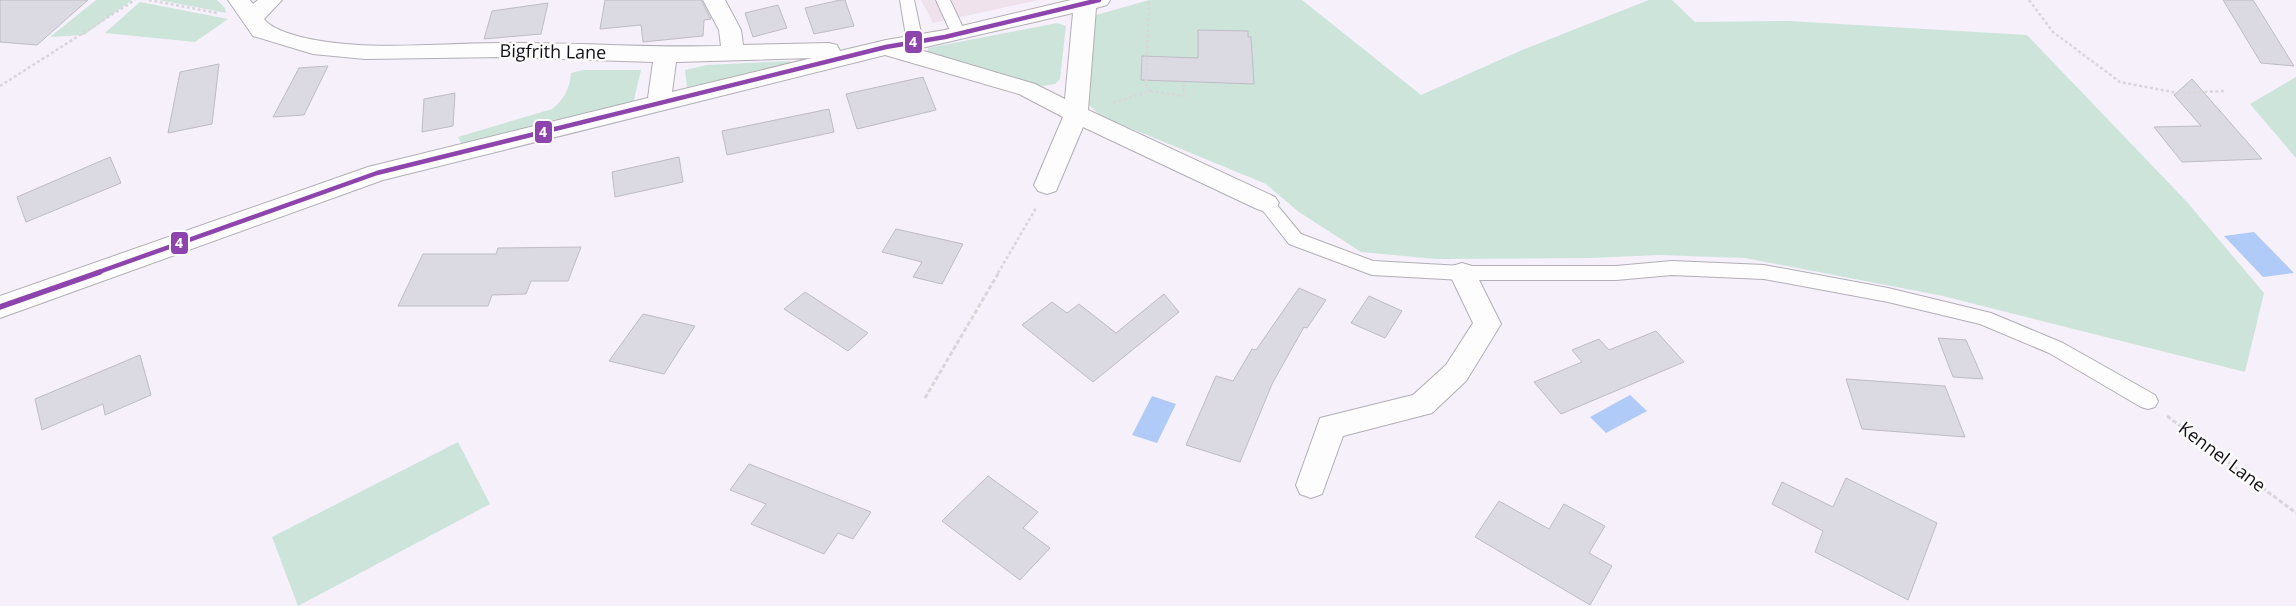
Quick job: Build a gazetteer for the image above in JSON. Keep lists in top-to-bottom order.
{
  "streets": {
    "street": ["Bigfrith Lane"],
    "path": ["Kennel Lane"]
  },
  "lines": ["transit line 4"]
}
